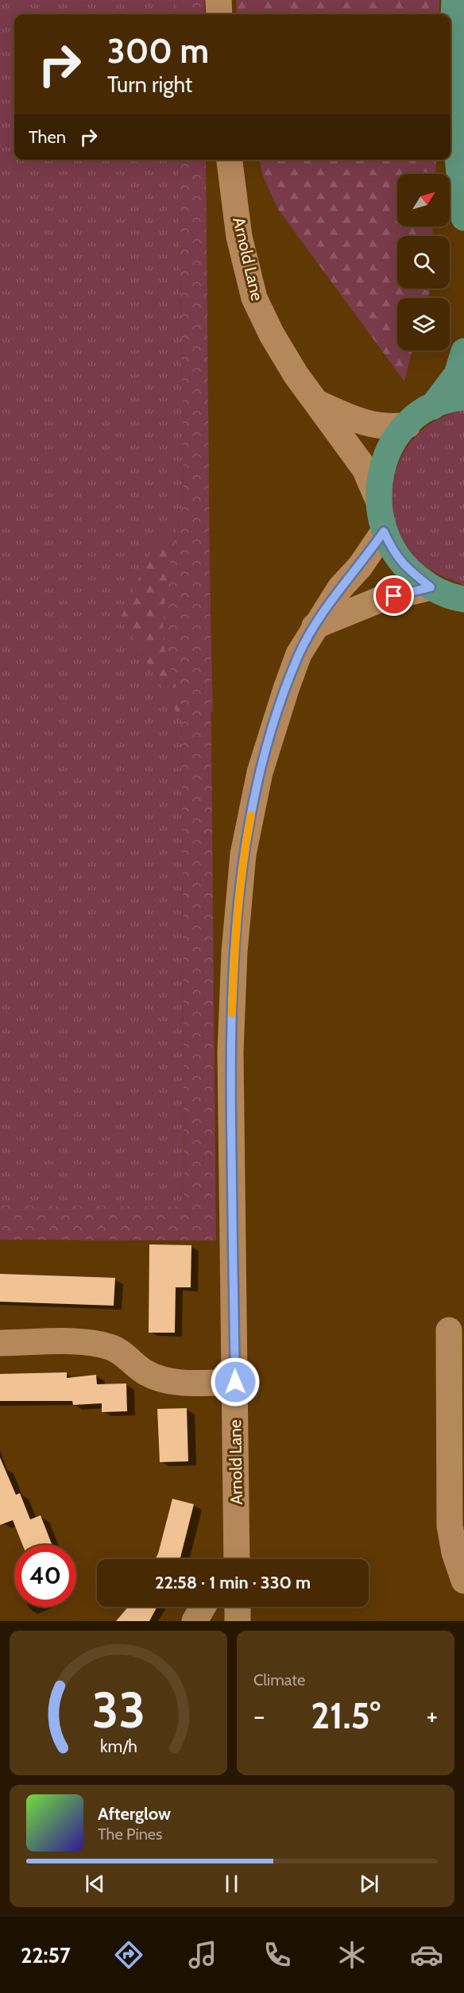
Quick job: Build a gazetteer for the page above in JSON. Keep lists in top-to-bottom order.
{
  "streets": {
    "street": ["Arnold Lane"]
  },
  "north": "top right",
  "page": {
    "turn": ["300 m", "Turn right"],
    "then": "Then",
    "limit": "40",
    "trip": "22:58 · 1 min · 330 m",
    "tile": "Climate",
    "heat": ["−", "21.5°", "+"],
    "song": ["Afterglow", "The Pines"],
    "tabs": "22:57",
    "gauge": ["33", "km/h"]
  }
}
